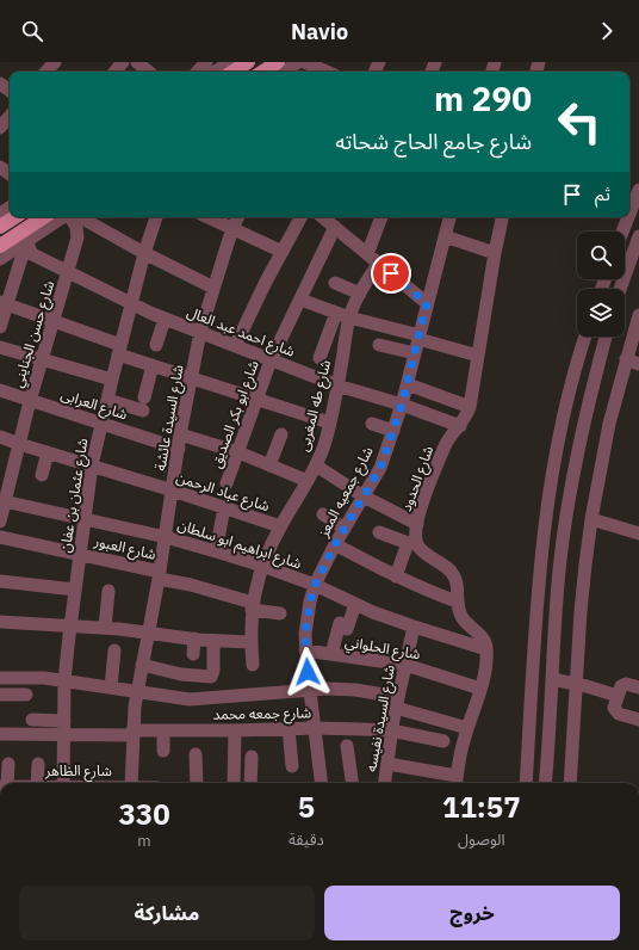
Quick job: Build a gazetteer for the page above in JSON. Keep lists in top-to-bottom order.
{
  "streets": {
    "street": [
      "شارع احمد عبد العال",
      "شارع حسن الجنايني",
      "شارع العرابى",
      "شارع طه المغربى",
      "شارع ابو بكر الصديق",
      "شارع السيدة عائشة",
      "شارع الحدود",
      "شارع عباد الرحمن",
      "شارع جمعيه المعز",
      "شارع عثمان بن عفان",
      "شارع ابراهيم ابو سلطان",
      "شارع العبور",
      "شارع الحلواني",
      "شارع جمعه محمد",
      "شارع السيدة نفيسه"
    ]
  },
  "crossings": [
    ["شارع احمد عبد العال", "شارع حسن الجنايني"],
    ["شارع احمد عبد العال", "شارع طه المغربى"],
    ["شارع احمد عبد العال", "شارع ابو بكر الصديق"],
    ["شارع احمد عبد العال", "شارع السيدة عائشة"],
    ["شارع احمد عبد العال", "شارع الحدود"],
    ["شارع احمد عبد العال", "شارع جمعيه المعز"],
    ["شارع احمد عبد العال", "شارع عثمان بن عفان"],
    ["شارع حسن الجنايني", "شارع العرابى"],
    ["شارع حسن الجنايني", "شارع عباد الرحمن"],
    ["شارع حسن الجنايني", "شارع ابراهيم ابو سلطان"],
    ["شارع العرابى", "شارع السيدة عائشة"],
    ["شارع العرابى", "شارع عثمان بن عفان"],
    ["شارع طه المغربى", "شارع عباد الرحمن"],
    ["شارع طه المغربى", "شارع ابراهيم ابو سلطان"],
    ["شارع طه المغربى", "شارع العبور"],
    ["شارع السيدة عائشة", "شارع عباد الرحمن"],
    ["شارع السيدة عائشة", "شارع ابراهيم ابو سلطان"],
    ["شارع السيدة عائشة", "شارع العبور"],
    ["شارع السيدة عائشة", "شارع جمعه محمد"],
    ["شارع الحدود", "شارع ابراهيم ابو سلطان"],
    ["شارع عباد الرحمن", "شارع عثمان بن عفان"],
    ["شارع جمعيه المعز", "شارع ابراهيم ابو سلطان"],
    ["شارع جمعيه المعز", "شارع الحلواني"],
    ["شارع جمعيه المعز", "شارع جمعه محمد"],
    ["شارع عثمان بن عفان", "شارع ابراهيم ابو سلطان"],
    ["شارع عثمان بن عفان", "شارع العبور"],
    ["شارع عثمان بن عفان", "شارع جمعه محمد"],
    ["شارع ابراهيم ابو سلطان", "شارع السيدة نفيسه"],
    ["شارع الحلواني", "شارع السيدة نفيسه"],
    ["شارع جمعه محمد", "شارع السيدة نفيسه"]
  ],
  "page": {
    "header": "Navio",
    "turn": ["290 m", "شارع جامع الحاج شحاته"],
    "then": "ثم",
    "eta": [
      "11:57",
      "الوصول",
      "5",
      "دقيقة",
      "330",
      "m"
    ],
    "buttons": ["خروج", "مشاركة"]
  }
}
